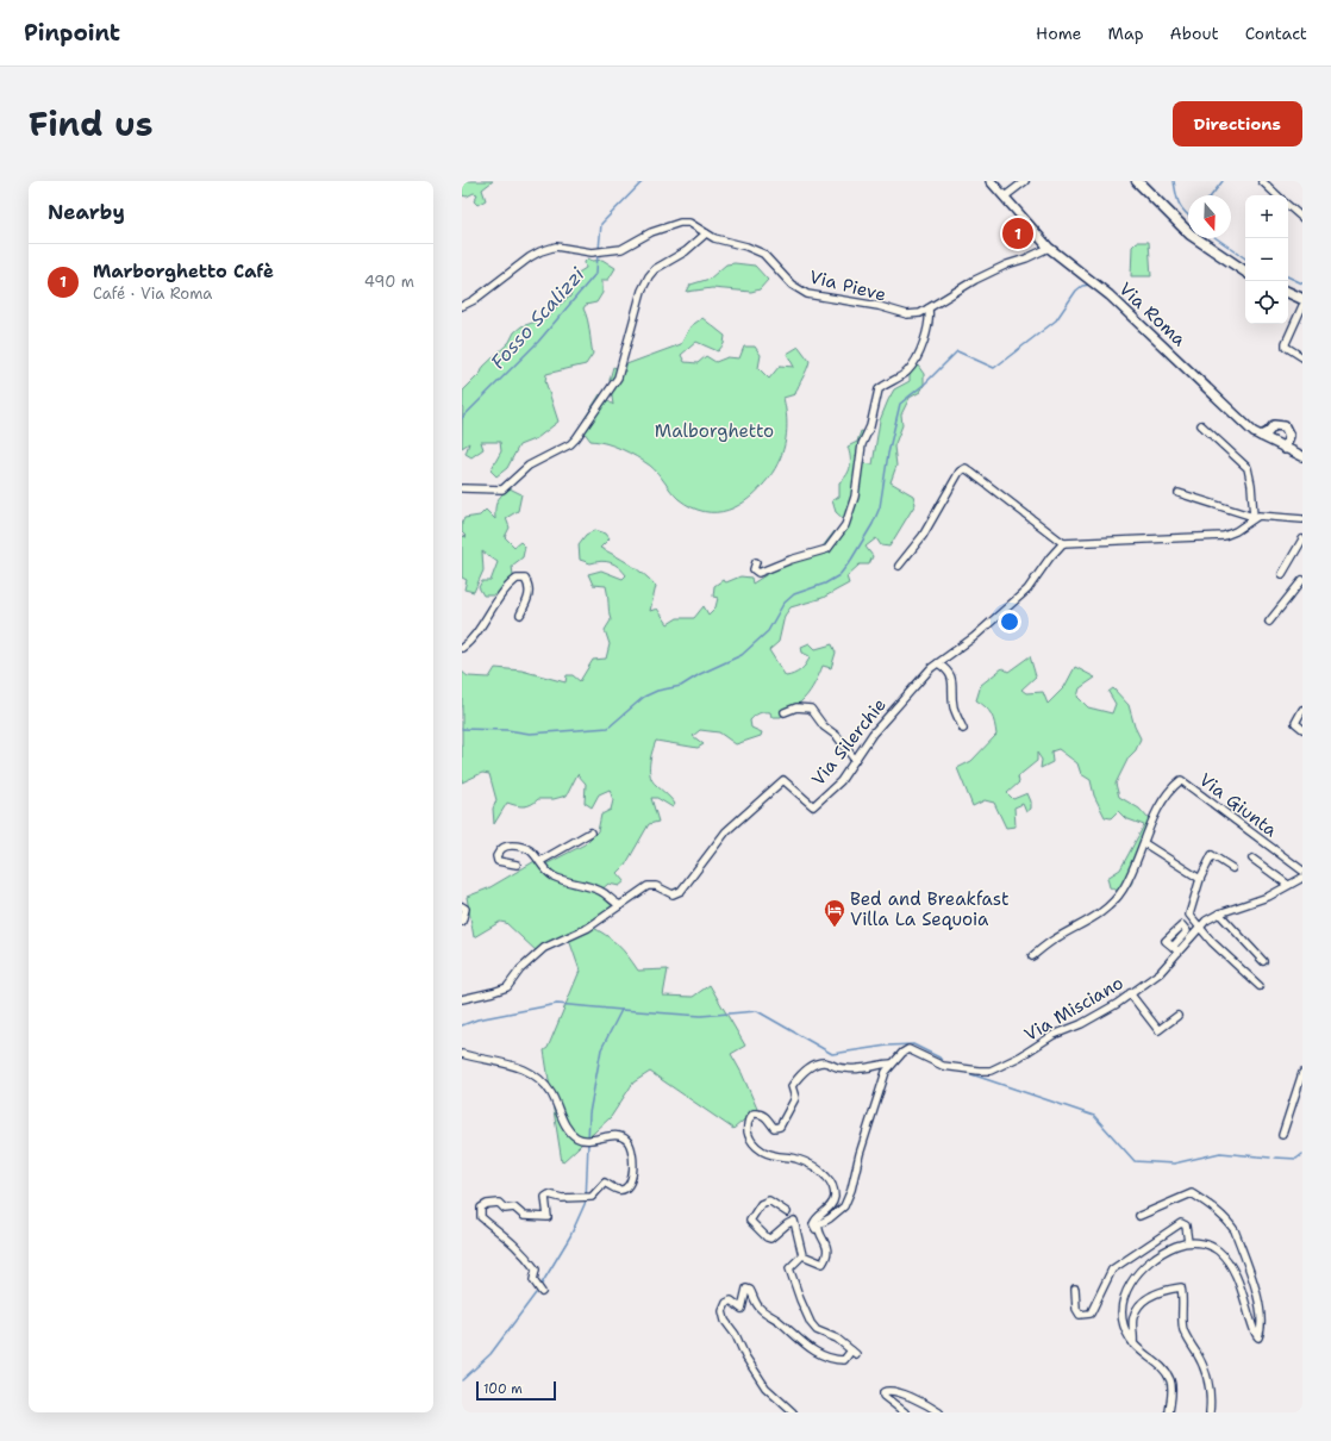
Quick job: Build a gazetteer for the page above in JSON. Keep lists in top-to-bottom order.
{
  "streets": {
    "street": [
      "Via Pieve",
      "Via Roma",
      "Via Silerchie",
      "Via Giunta",
      "Via Misciano"
    ]
  },
  "water": ["Fosso Scalizzi"],
  "parks": ["Malborghetto"],
  "places": {
    "hotel": ["Bed and Breakfast Villa La Sequoia"]
  },
  "scale_bar": "100 m",
  "north": "bottom",
  "page": {
    "header": "Pinpoint",
    "nav": [
      "Home",
      "Map",
      "About",
      "Contact"
    ],
    "title": "Find us",
    "buttons": "Directions",
    "heading": "Nearby",
    "map_buttons": ["+", "−"],
    "pins": "1",
    "list": [
      {
        "mark": "1",
        "name": "Marborghetto Cafè",
        "note": "Café · Via Roma",
        "value": "490 m"
      }
    ],
    "scale": "100 m"
  }
}
